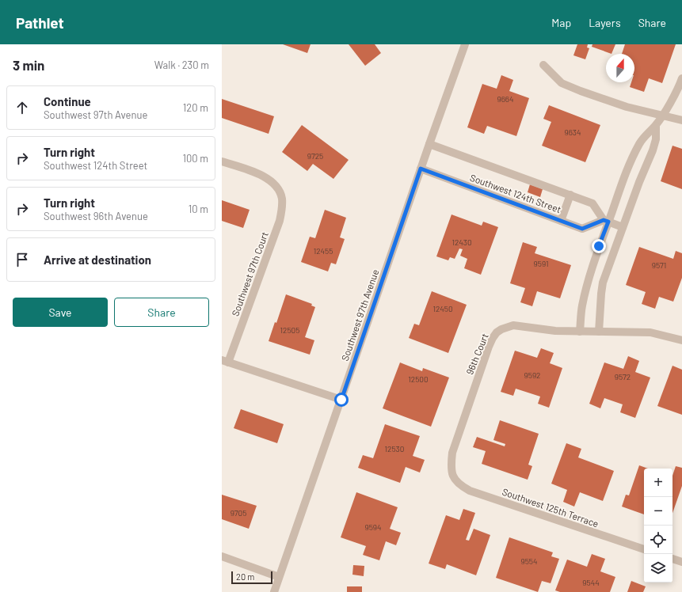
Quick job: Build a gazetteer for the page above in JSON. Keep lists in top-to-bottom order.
{
  "streets": {
    "street": [
      "Southwest 124th Street",
      "Southwest 97th Court",
      "Southwest 97th Avenue",
      "96th Court",
      "Southwest 125th Terrace"
    ]
  },
  "crossings": [
    ["Southwest 124th Street", "Southwest 97th Avenue"],
    ["96th Court", "Southwest 125th Terrace"]
  ],
  "house_numbers": [
    "9664",
    "9634",
    "9725",
    "12430",
    "12455",
    "9591",
    "9571",
    "12450",
    "12505",
    "9592",
    "9572",
    "12500",
    "12530",
    "9705",
    "9594",
    "9554",
    "9544"
  ],
  "scale_bar": "20 m",
  "north": "top",
  "page": {
    "header": "Pathlet",
    "nav": ["Map", "Layers", "Share"],
    "heading": ["3 min", "Walk · 230 m"],
    "list": [
      ["Continue", "Southwest 97th Avenue", "120 m"],
      ["Turn right", "Southwest 124th Street", "100 m"],
      ["Turn right", "Southwest 96th Avenue", "10 m"],
      "Arrive at destination"
    ],
    "buttons": ["Save", "Share"],
    "map_buttons": ["+", "−"],
    "scale": "20 m"
  }
}
